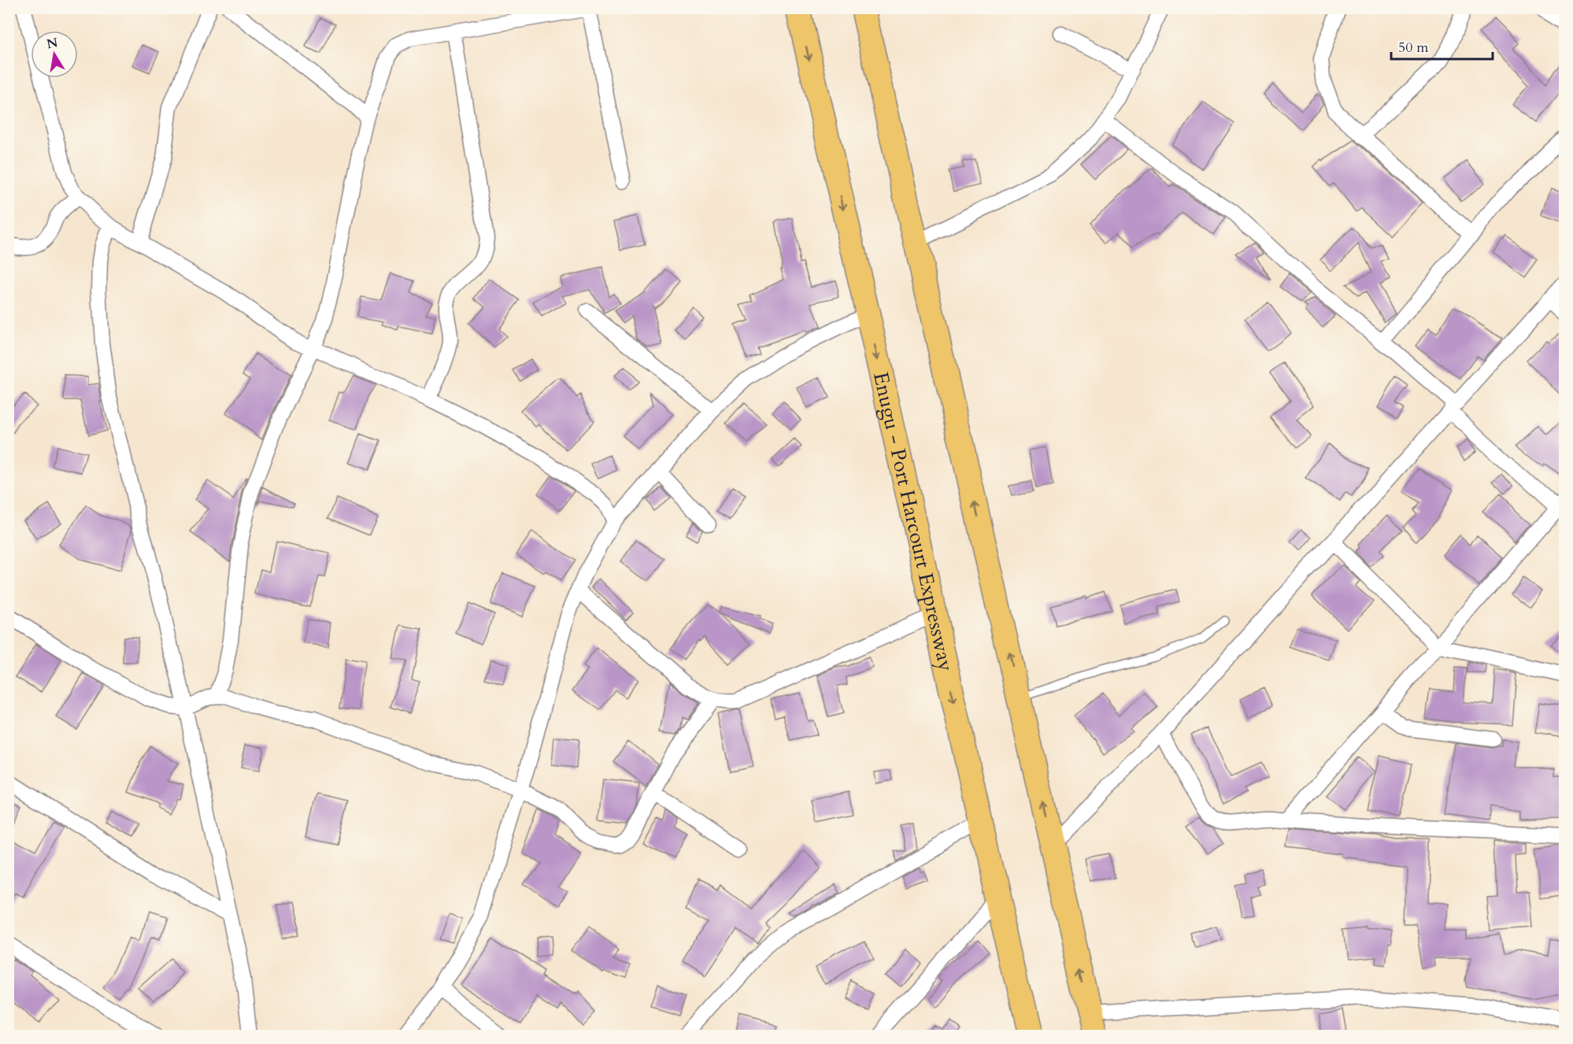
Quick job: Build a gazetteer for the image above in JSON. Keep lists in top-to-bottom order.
{
  "streets": {
    "highway": ["Enugu - Port Harcourt Expressway"]
  },
  "scale_bar": "50 m",
  "north": "top"
}
